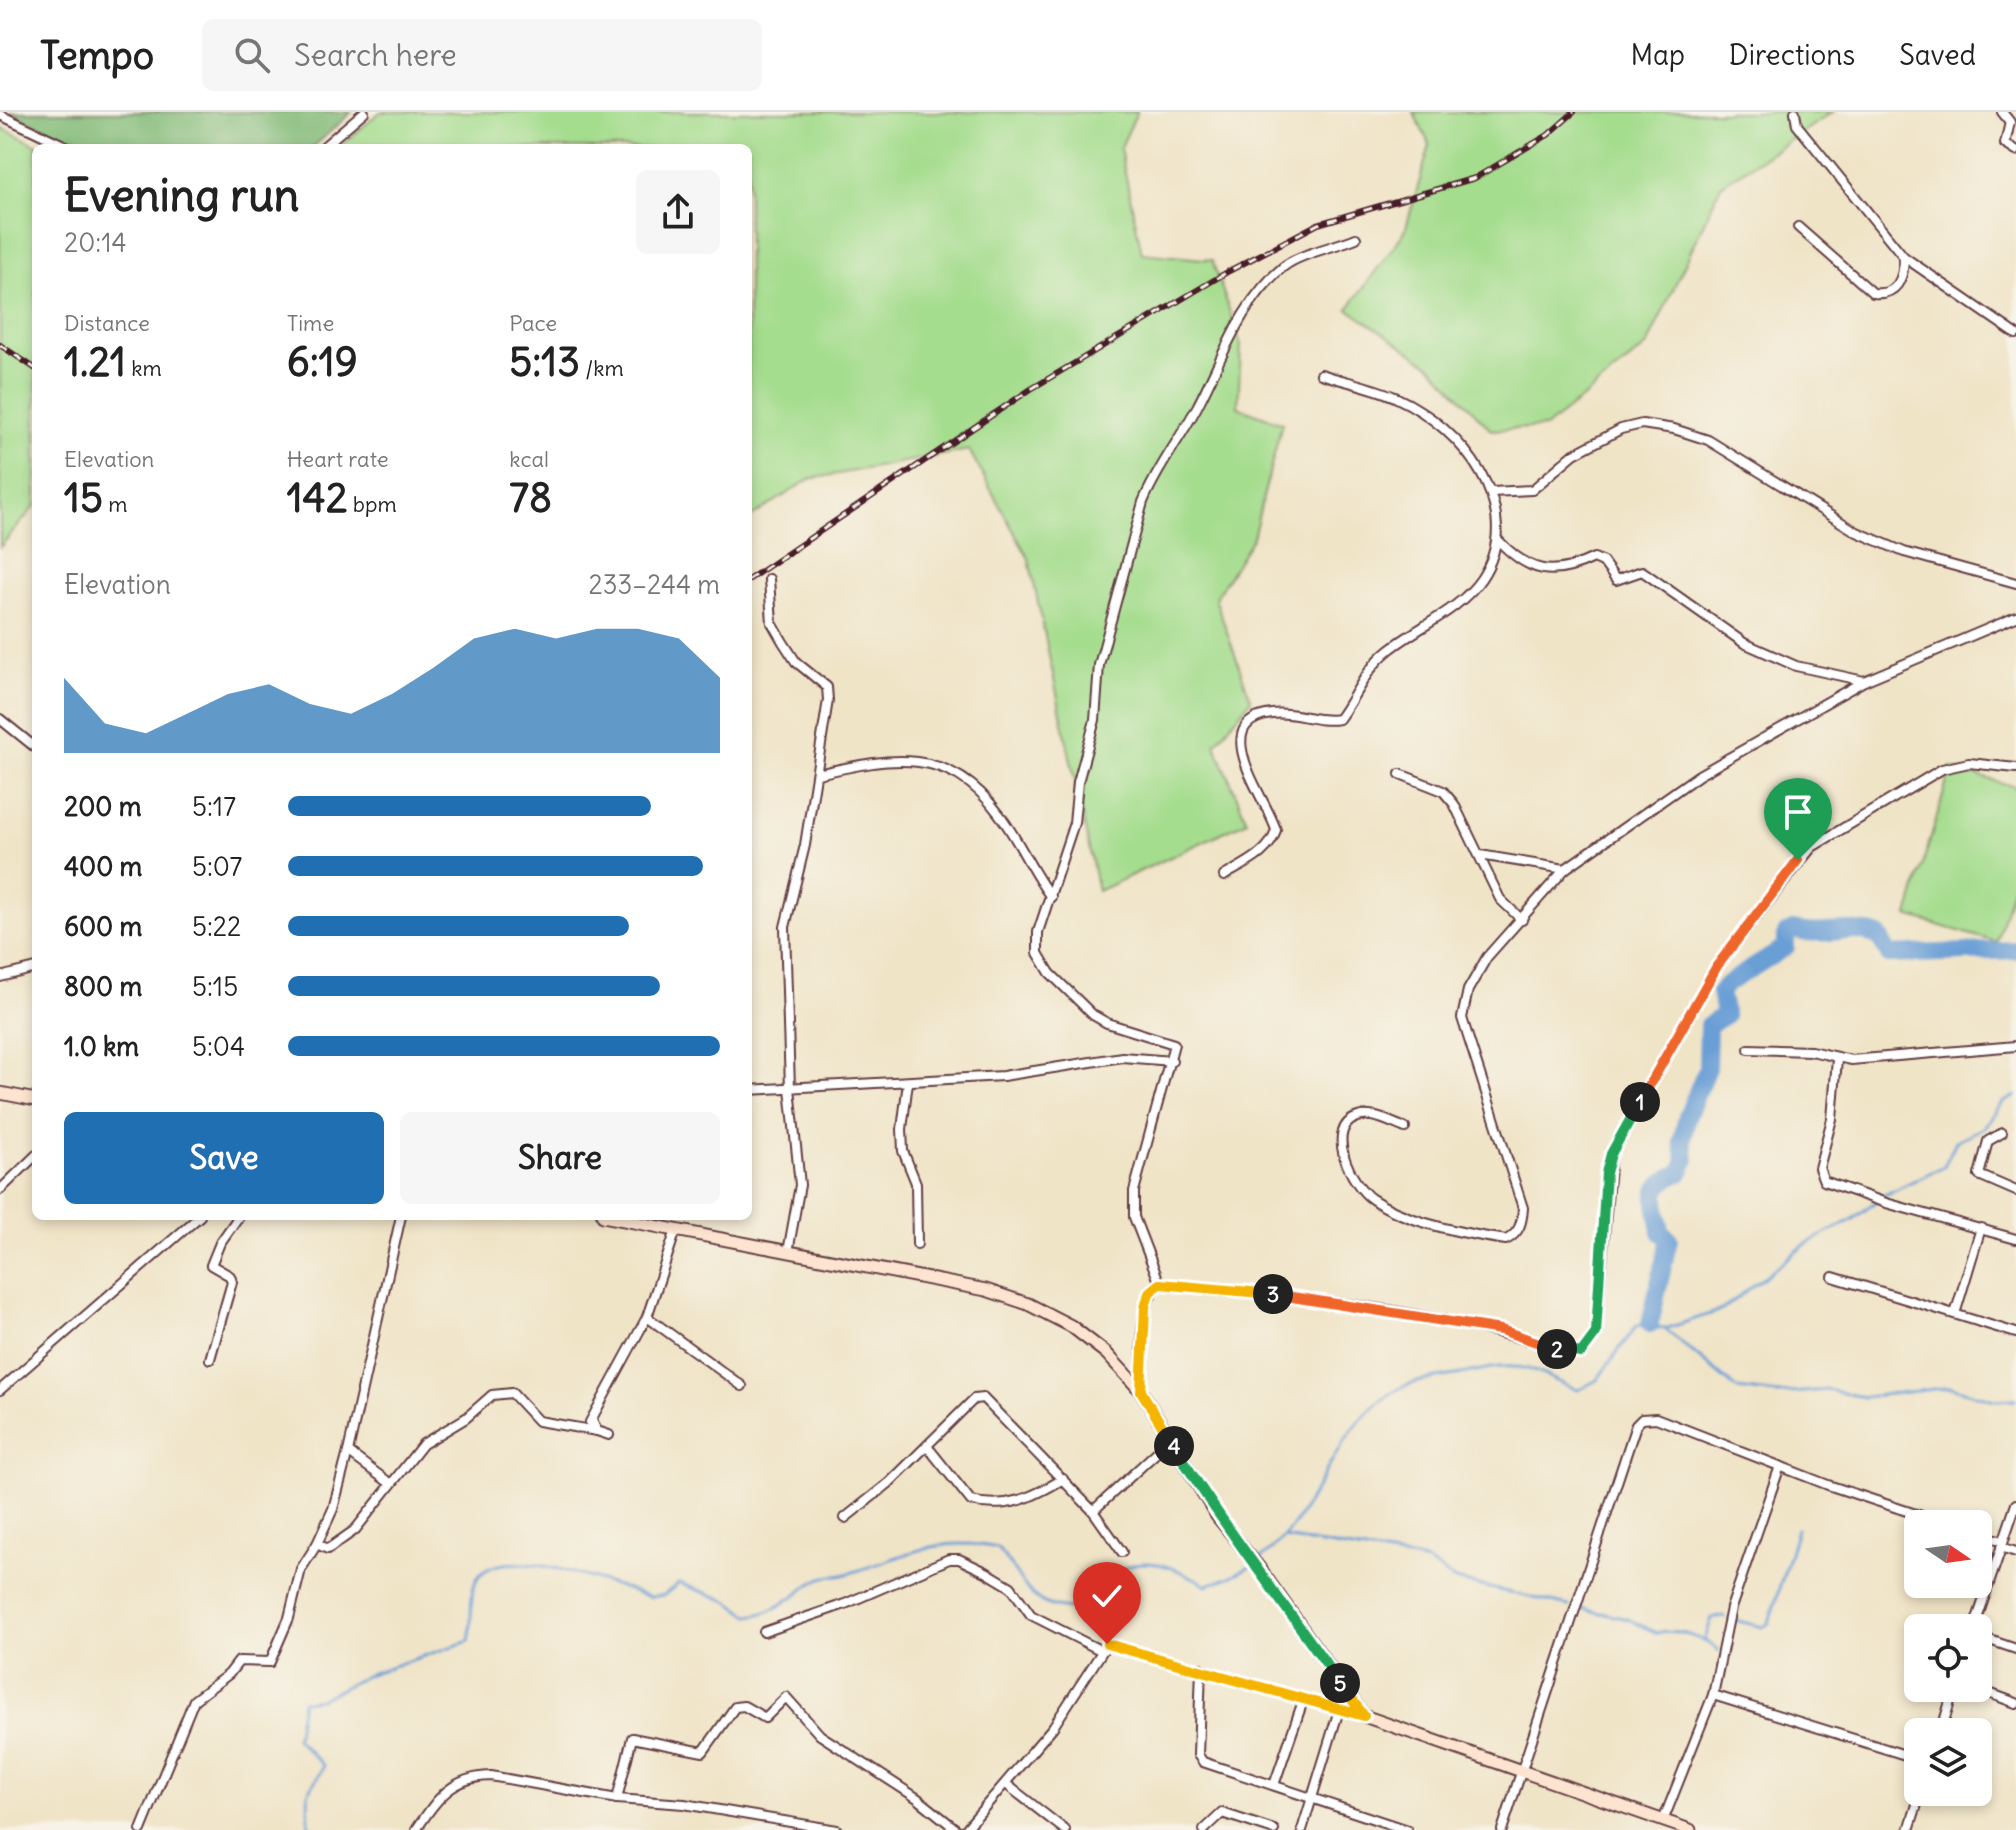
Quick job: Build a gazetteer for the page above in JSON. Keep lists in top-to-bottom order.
{
  "north": "right",
  "page": {
    "header": "Tempo",
    "search": "Search here",
    "nav": ["Map", "Directions", "Saved"],
    "heading": ["Evening run", "20:14"],
    "stats": [
      ["Distance", "1.21 km"],
      ["Time", "6:19"],
      ["Pace", "5:13 /km"],
      ["Elevation", "15 m"],
      ["Heart rate", "142 bpm"],
      ["kcal", "78"]
    ],
    "chart": ["Elevation", "233–244 m"],
    "list": [
      {
        "name": "200 m",
        "note": "5:17"
      },
      {
        "name": "400 m",
        "note": "5:07"
      },
      {
        "name": "600 m",
        "note": "5:22"
      },
      {
        "name": "800 m",
        "note": "5:15"
      },
      {
        "name": "1.0 km",
        "note": "5:04"
      }
    ],
    "pins": [
      "1",
      "3",
      "2",
      "4",
      "5"
    ],
    "buttons": ["Save", "Share"]
  }
}
